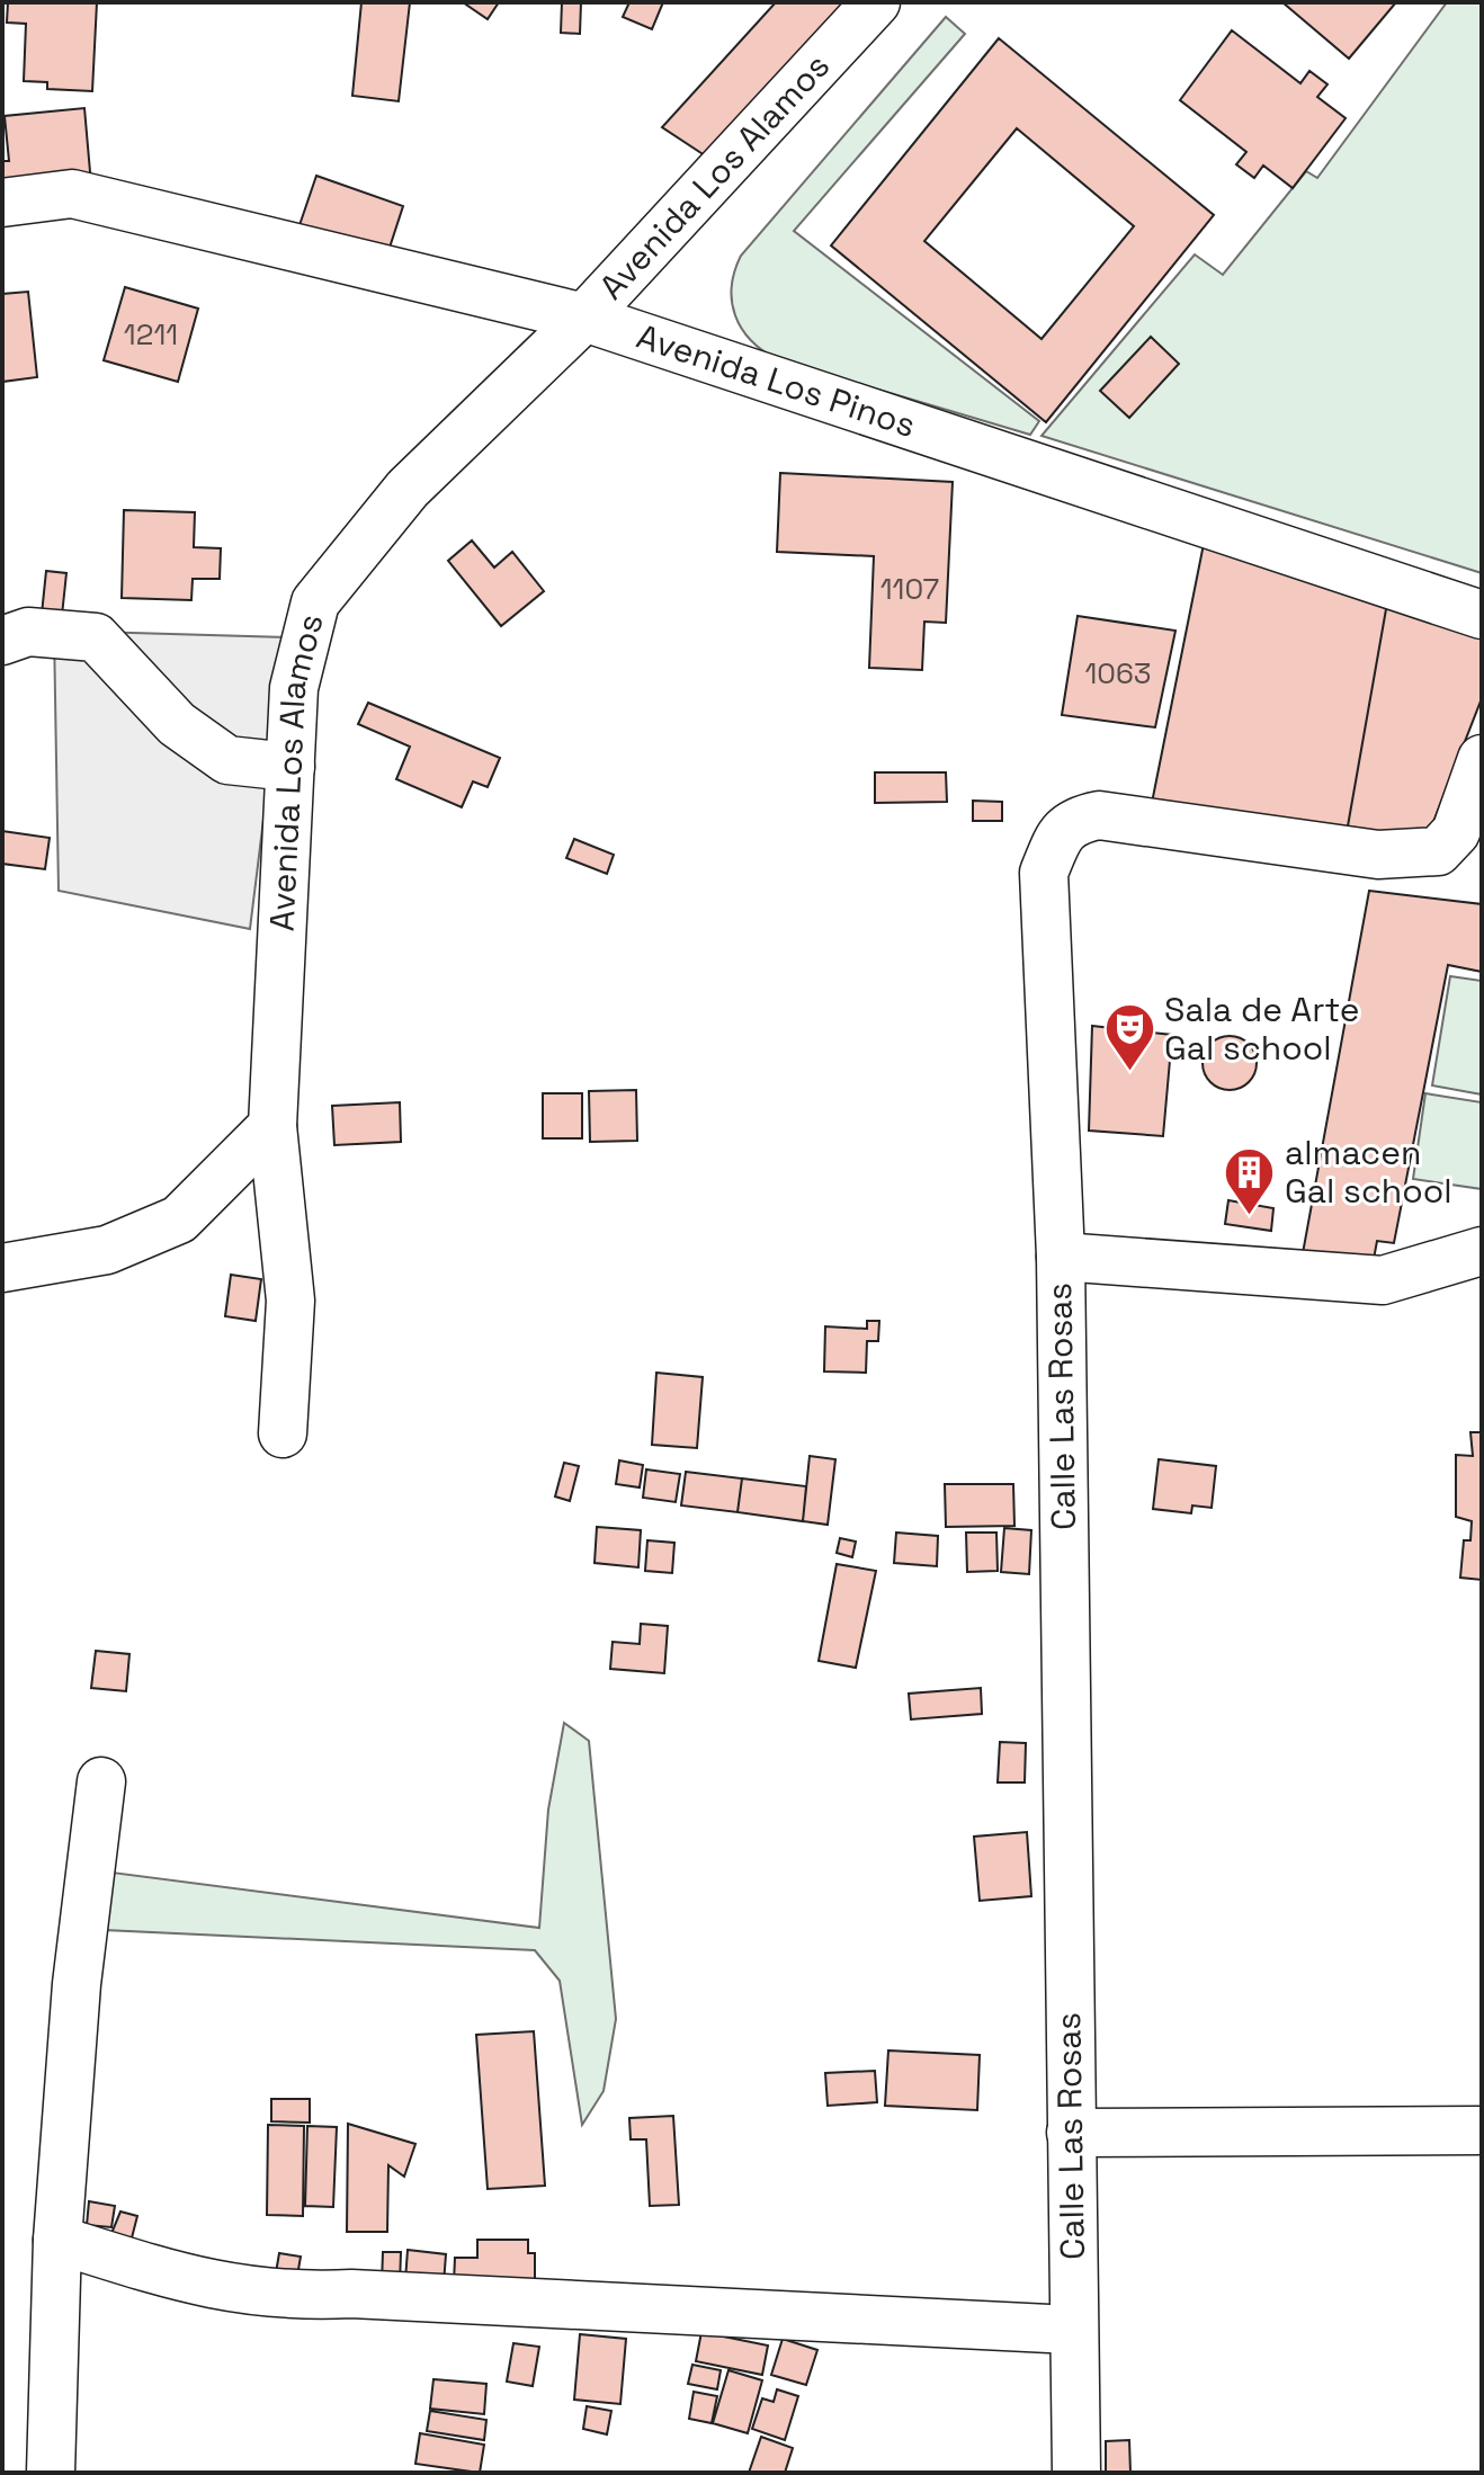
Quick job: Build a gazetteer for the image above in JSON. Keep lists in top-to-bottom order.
{
  "streets": {
    "street": ["Avenida Los Alamos", "Avenida Los Pinos", "Calle Las Rosas"]
  },
  "crossings": [
    ["Avenida Los Alamos", "Avenida Los Pinos"]
  ],
  "places": {
    "theatre": ["Sala de Arte Gal school"],
    "building": ["almacen Gal school"]
  },
  "house_numbers": ["1211", "1107", "1063"]
}
